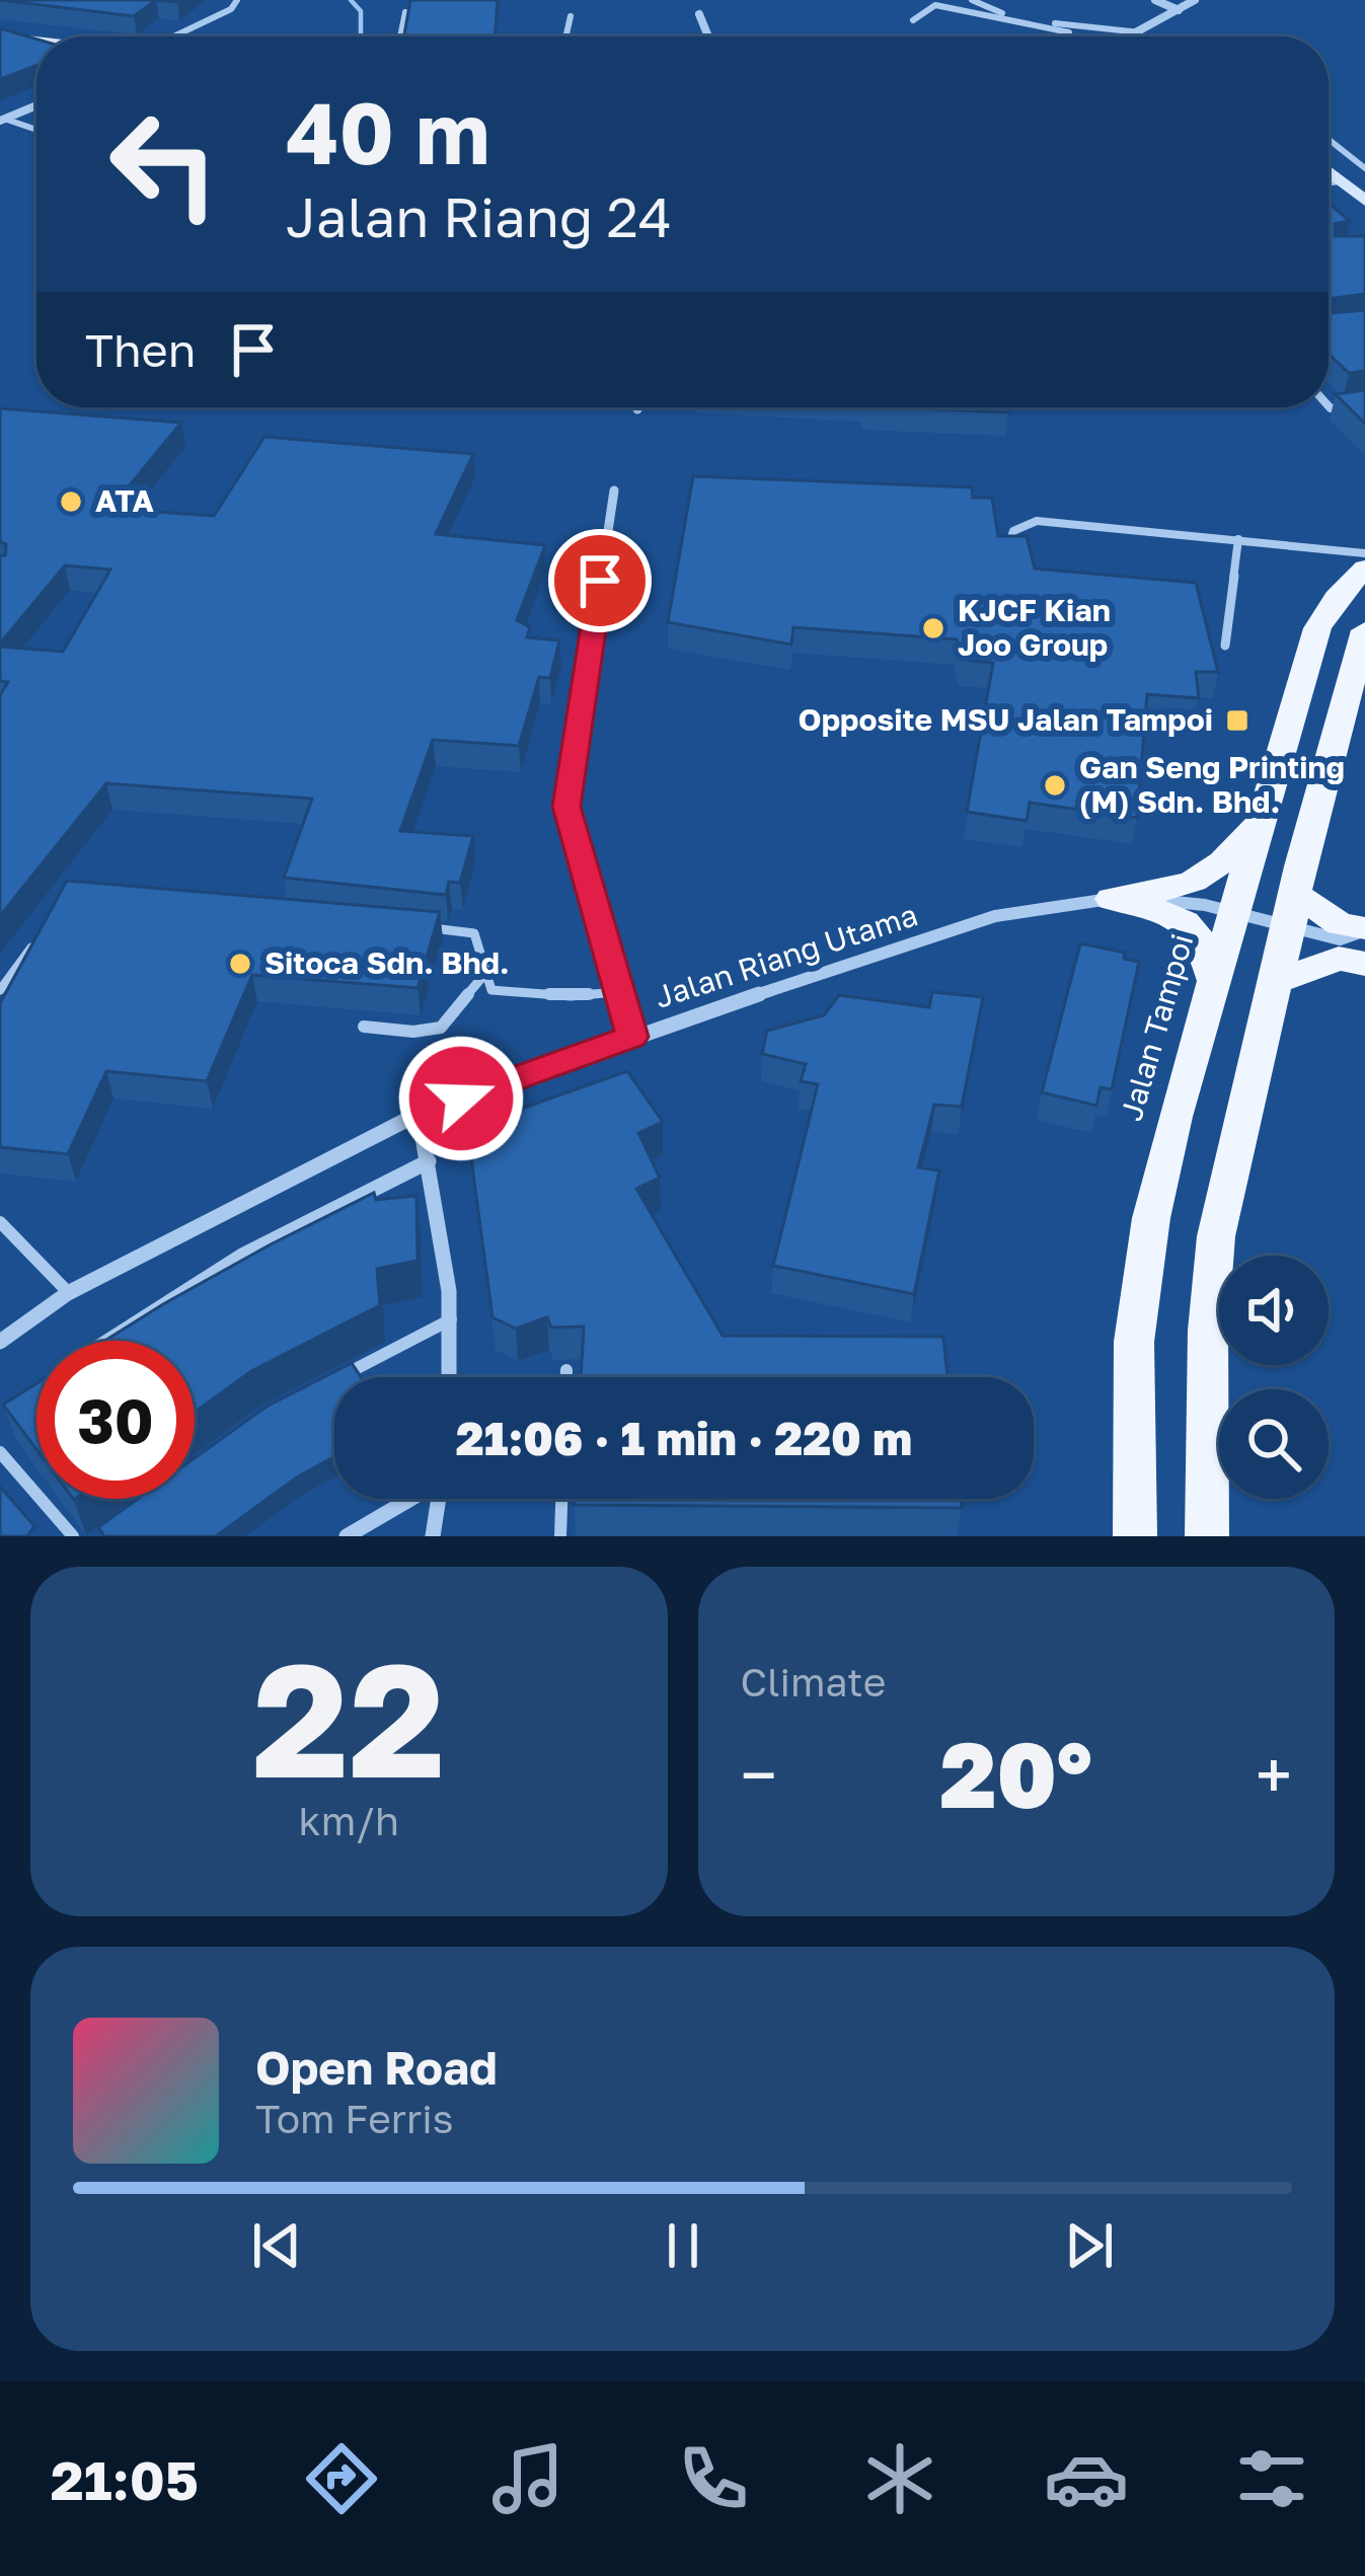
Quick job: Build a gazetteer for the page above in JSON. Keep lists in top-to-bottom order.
{
  "streets": {
    "main road": ["Jalan Tampoi"],
    "street": ["Jalan Riang Utama"]
  },
  "crossings": [
    ["Jalan Riang Utama", "Jalan Tampoi"]
  ],
  "places": {
    "other": [
      "ATA",
      "KJCF Kian Joo Group",
      "Gan Seng Printing (M) Sdn. Bhd.",
      "Sitoca Sdn. Bhd."
    ],
    "transit": ["Opposite MSU Jalan Tampoi"]
  },
  "page": {
    "turn": ["40 m", "Jalan Riang 24"],
    "then": "Then",
    "limit": "30",
    "trip": "21:06 · 1 min · 220 m",
    "tile": [
      ["22", "km/h"],
      "Climate"
    ],
    "heat": ["−", "20°", "+"],
    "song": ["Open Road", "Tom Ferris"],
    "tabs": "21:05"
  }
}
